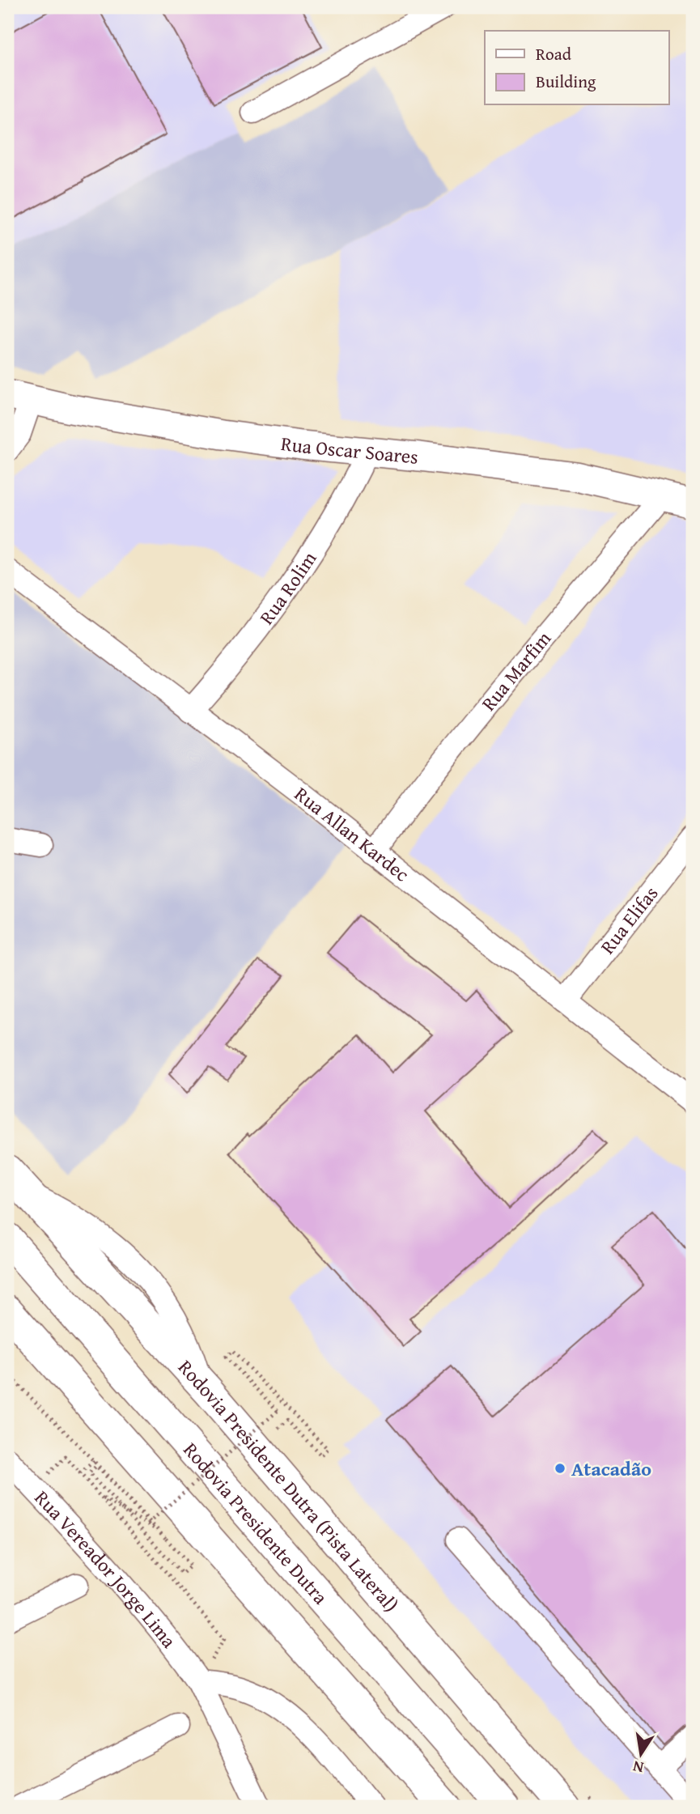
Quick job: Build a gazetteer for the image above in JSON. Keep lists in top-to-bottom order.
{
  "streets": {
    "highway": ["Rodovia Presidente Dutra (Pista Lateral)", "Rodovia Presidente Dutra"],
    "main road": ["Rua Oscar Soares"],
    "street": [
      "Rua Rolim",
      "Rua Marfim",
      "Rua Allan Kardec",
      "Rua Elifas",
      "Rua Vereador Jorge Lima"
    ]
  },
  "crossings": [
    ["Rua Oscar Soares", "Rua Rolim"],
    ["Rua Oscar Soares", "Rua Marfim"],
    ["Rua Rolim", "Rua Allan Kardec"],
    ["Rua Marfim", "Rua Allan Kardec"],
    ["Rua Allan Kardec", "Rua Elifas"]
  ],
  "places": ["Atacadão"],
  "legend": ["Road", "Building"],
  "north": "bottom"
}
